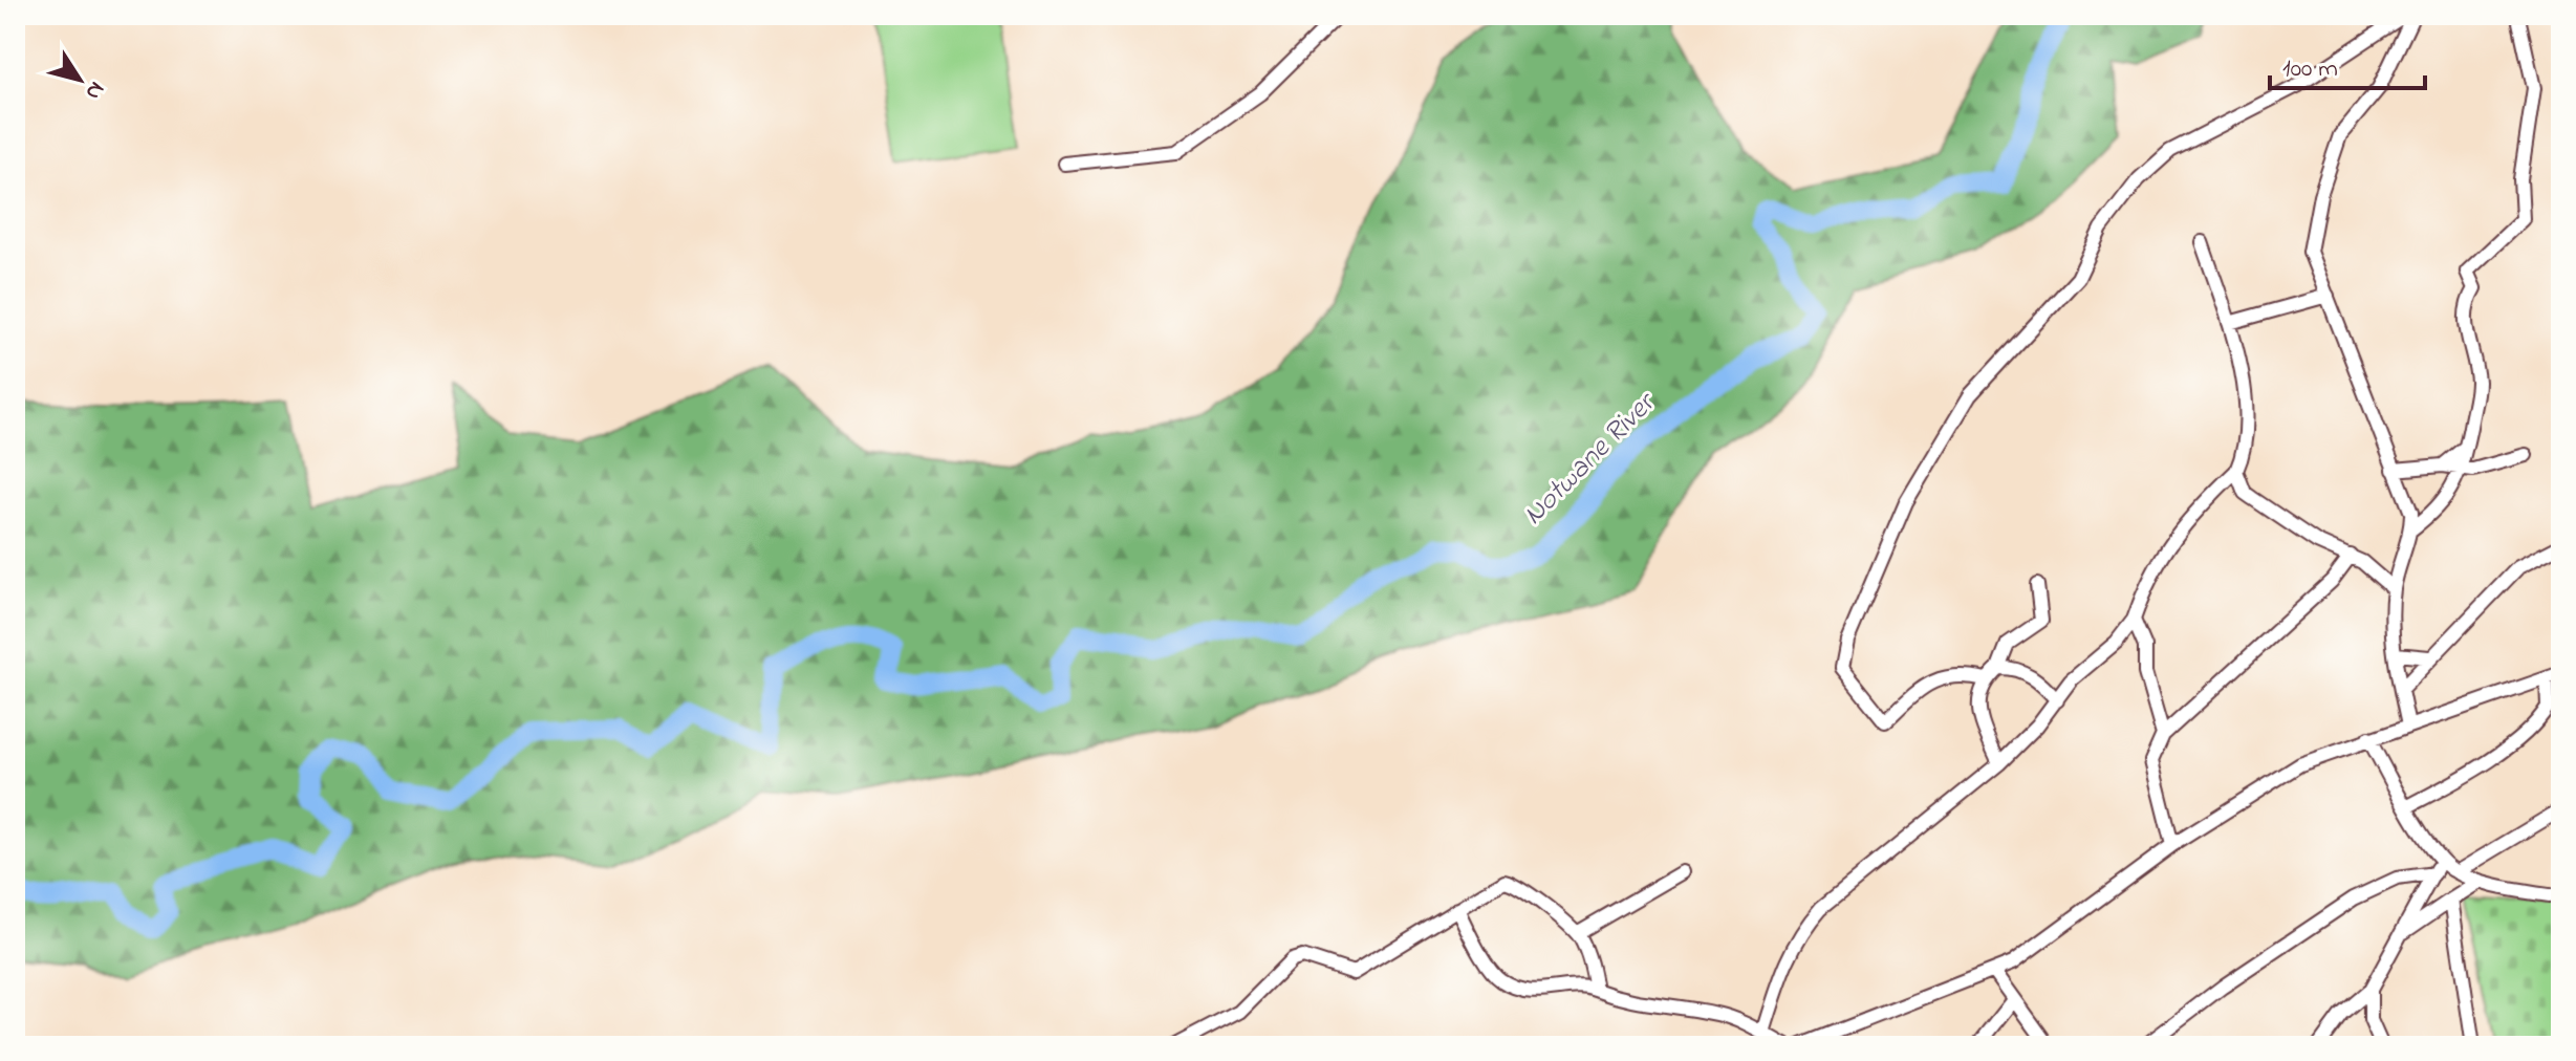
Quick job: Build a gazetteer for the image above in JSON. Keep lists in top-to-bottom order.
{
  "water": ["Notwane River"],
  "scale_bar": "100 m",
  "north": "bottom right"
}
